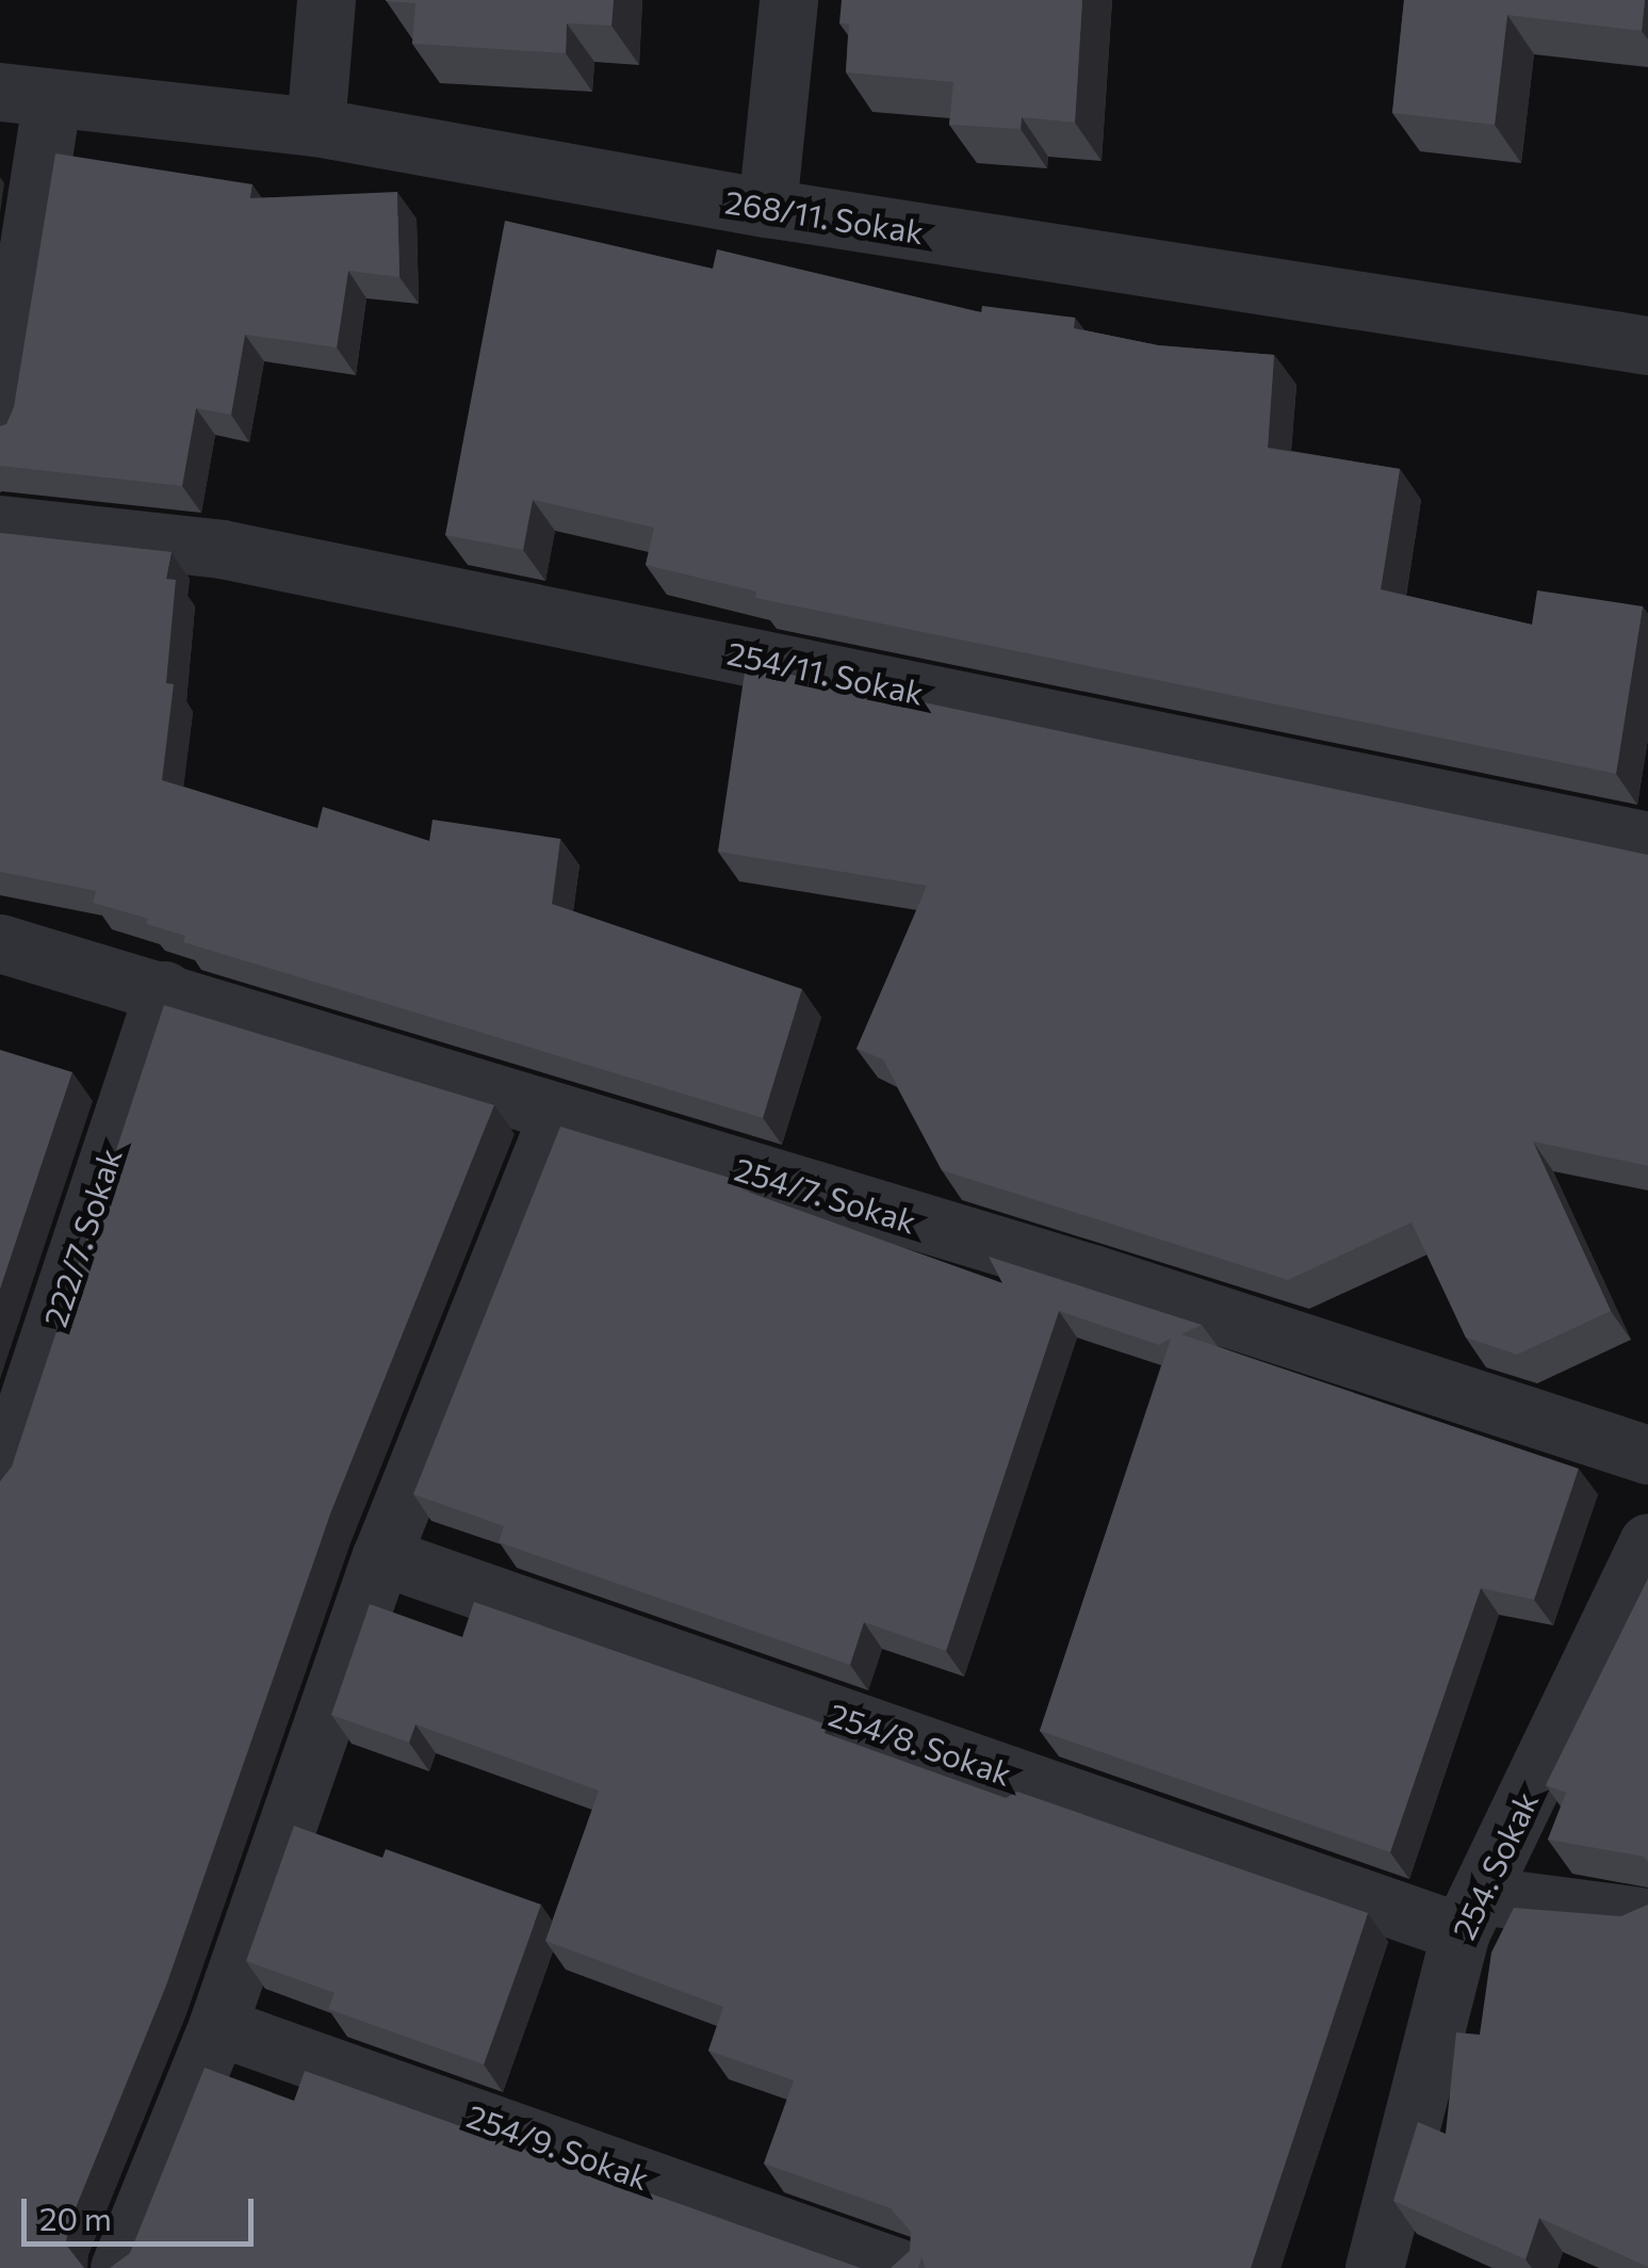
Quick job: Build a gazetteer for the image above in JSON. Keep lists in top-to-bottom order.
{
  "streets": {
    "street": [
      "268/11. Sokak",
      "254/11. Sokak",
      "254/7. Sokak",
      "222/7. Sokak",
      "254/8. Sokak",
      "254. Sokak",
      "254/9. Sokak"
    ]
  },
  "crossings": [
    ["254/7. Sokak", "222/7. Sokak"],
    ["254/8. Sokak", "254. Sokak"]
  ],
  "scale_bar": "20 m"
}
